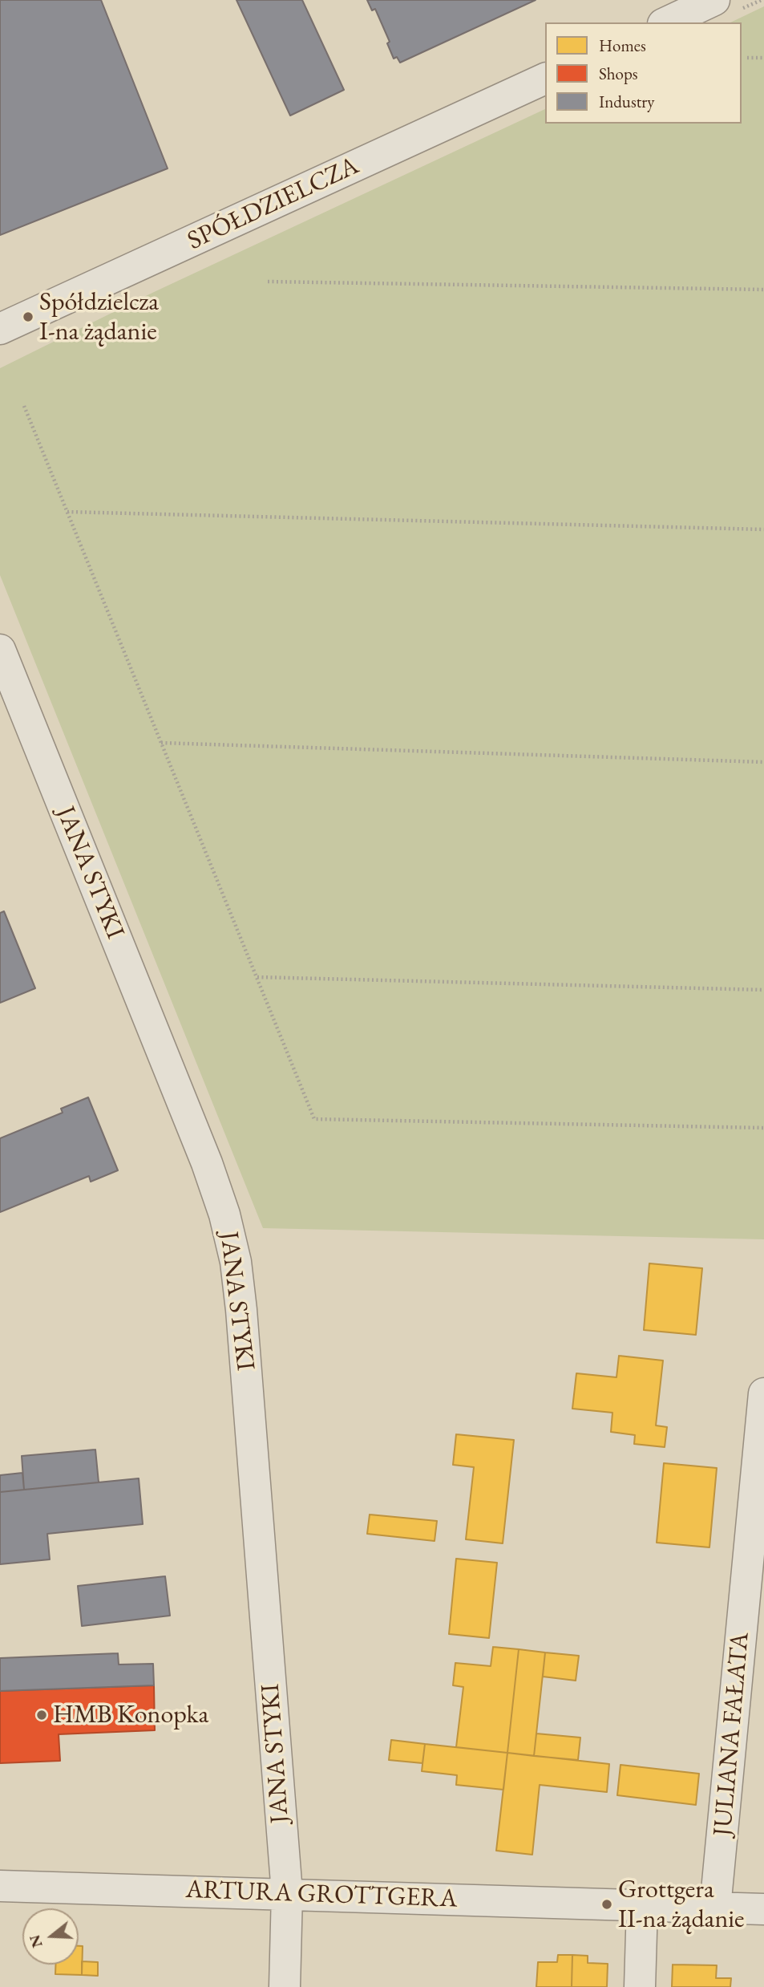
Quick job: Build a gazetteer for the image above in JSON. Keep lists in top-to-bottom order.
{
  "streets": {
    "street": [
      "SPÓŁDZIELCZA",
      "JANA STYKI",
      "JULIANA FAŁATA",
      "ARTURA GROTTGERA"
    ]
  },
  "crossings": [
    ["JANA STYKI", "ARTURA GROTTGERA"],
    ["JULIANA FAŁATA", "ARTURA GROTTGERA"]
  ],
  "places": ["Spółdzielcza I-na żądanie", "HMB Konopka", "Grottgera II-na żądanie"],
  "legend": ["Homes", "Shops", "Industry"],
  "north": "left"
}
